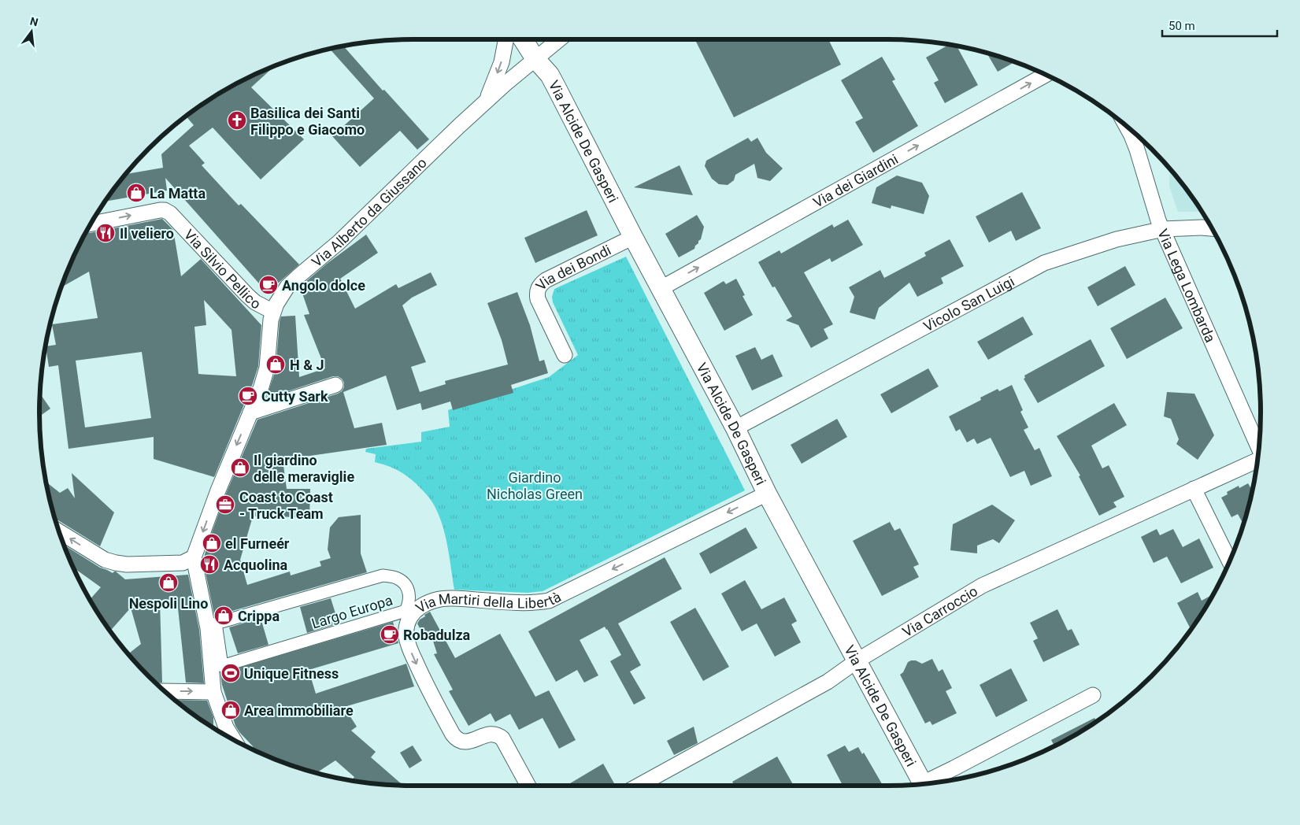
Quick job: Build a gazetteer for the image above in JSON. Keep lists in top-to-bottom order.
{
  "streets": {
    "street": [
      "Via Alcide De Gasperi",
      "Via dei Giardini",
      "Via Alberto da Giussano",
      "Via Silvio Pellico",
      "Via dei Bondi",
      "Via Lega Lombarda",
      "Vicolo San Luigi",
      "Via Martiri della Libertà",
      "Via Carroccio",
      "Largo Europa"
    ]
  },
  "crossings": [
    ["Via Alcide De Gasperi", "Via dei Giardini"],
    ["Via Alcide De Gasperi", "Via Alberto da Giussano"],
    ["Via Alcide De Gasperi", "Via dei Bondi"],
    ["Via Alcide De Gasperi", "Vicolo San Luigi"],
    ["Via Alcide De Gasperi", "Via Martiri della Libertà"],
    ["Via Alcide De Gasperi", "Via Carroccio"],
    ["Via Alberto da Giussano", "Via Silvio Pellico"],
    ["Via Lega Lombarda", "Vicolo San Luigi"]
  ],
  "one_way": ["Via dei Giardini", "Via Silvio Pellico"],
  "parks": ["Giardino Nicholas Green"],
  "places": {
    "church": ["Basilica dei Santi Filippo e Giacomo"],
    "shop": [
      "La Matta",
      "H & J",
      "Il giardino delle meraviglie",
      "el Furneér",
      "Nespoli Lino",
      "Crippa",
      "Area immobiliare"
    ],
    "restaurant": ["Il veliero", "Acquolina"],
    "cafe": ["Angolo dolce", "Cutty Sark", "Robadulza"],
    "office": ["Coast to Coast - Truck Team"],
    "sports": ["Unique Fitness"]
  },
  "scale_bar": "50 m",
  "north": "top"
}
